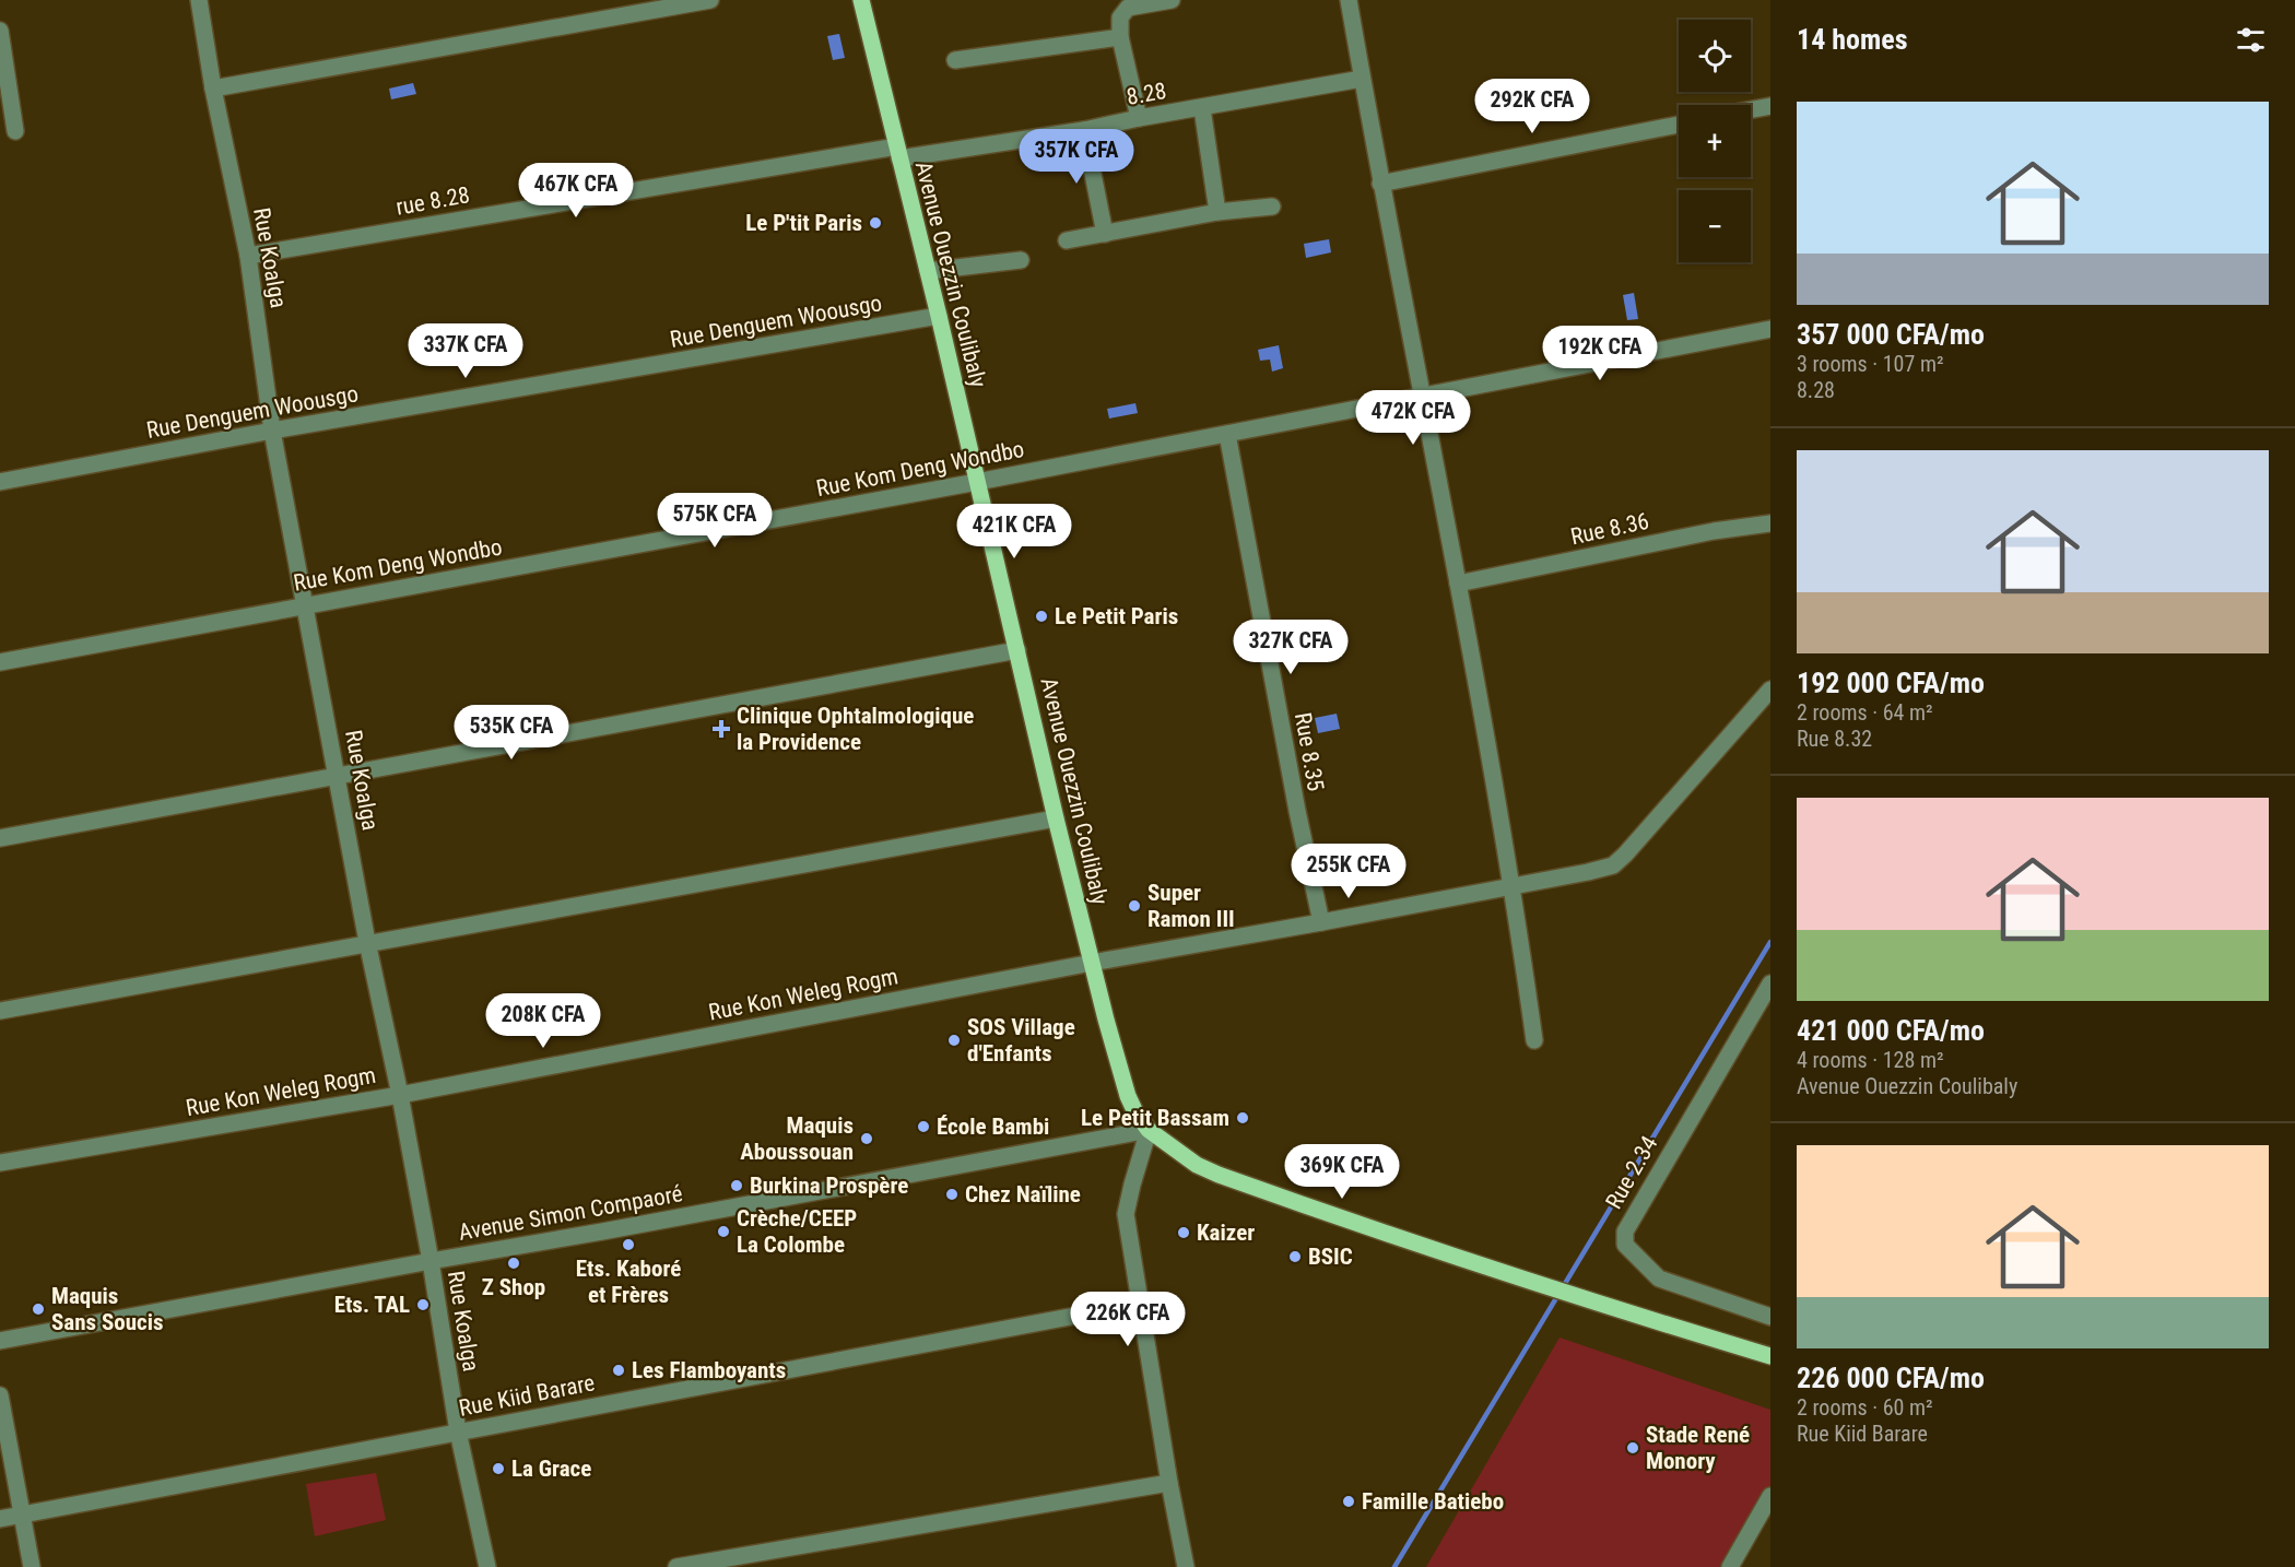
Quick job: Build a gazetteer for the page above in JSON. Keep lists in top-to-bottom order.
{
  "streets": {
    "main road": ["Avenue Ouezzin Coulibaly"],
    "street": [
      "8.28",
      "rue 8.28",
      "Rue Koalga",
      "Rue Denguem Woousgo",
      "Rue Kom Deng Wondbo",
      "Rue 8.36",
      "Rue 8.35",
      "Rue Kon Weleg Rogm",
      "Rue 2.34",
      "Avenue Simon Compaoré",
      "Rue Kiid Barare"
    ]
  },
  "crossings": [
    ["8.28", "rue 8.28"],
    ["8.28", "Avenue Ouezzin Coulibaly"],
    ["rue 8.28", "Rue Koalga"],
    ["rue 8.28", "Avenue Ouezzin Coulibaly"],
    ["Rue Koalga", "Rue Denguem Woousgo"],
    ["Rue Koalga", "Rue Kom Deng Wondbo"],
    ["Rue Koalga", "Rue Kon Weleg Rogm"],
    ["Rue Koalga", "Avenue Simon Compaoré"],
    ["Rue Koalga", "Rue Kiid Barare"],
    ["Avenue Ouezzin Coulibaly", "Rue Denguem Woousgo"],
    ["Avenue Ouezzin Coulibaly", "Rue Kom Deng Wondbo"],
    ["Avenue Ouezzin Coulibaly", "Rue Kon Weleg Rogm"],
    ["Avenue Ouezzin Coulibaly", "Avenue Simon Compaoré"],
    ["Rue Kom Deng Wondbo", "Rue 8.35"],
    ["Rue 8.35", "Rue Kon Weleg Rogm"]
  ],
  "places": {
    "other": [
      "Le P'tit Paris",
      "Le Petit Paris",
      "Super Ramon III",
      "SOS Village d'Enfants",
      "Le Petit Bassam",
      "École Bambi",
      "Maquis Aboussouan",
      "Burkina Prospère",
      "Chez Naïline",
      "Crèche/CEEP La Colombe",
      "Kaizer",
      "Ets. Kaboré et Frères",
      "BSIC",
      "Z Shop",
      "Ets. TAL",
      "Maquis Sans Soucis",
      "Les Flamboyants",
      "Stade René Monory",
      "La Grace",
      "Famille Batiebo"
    ],
    "health": ["Clinique Ophtalmologique la Providence"]
  },
  "page": {
    "heading": "14 homes",
    "map_buttons": ["+", "−"],
    "price": [
      "292K CFA",
      "357K CFA",
      "467K CFA",
      "337K CFA",
      "192K CFA",
      "472K CFA",
      "575K CFA",
      "421K CFA",
      "327K CFA",
      "535K CFA",
      "255K CFA",
      "208K CFA",
      "369K CFA",
      "226K CFA"
    ],
    "list": [
      {
        "name": "357 000 CFA/mo",
        "note": "3 rooms · 107 m² · 8.28"
      },
      {
        "name": "192 000 CFA/mo",
        "note": "2 rooms · 64 m² · Rue 8.32"
      },
      {
        "name": "421 000 CFA/mo",
        "note": "4 rooms · 128 m² · Avenue Ouezzin Coulibaly"
      },
      {
        "name": "226 000 CFA/mo",
        "note": "2 rooms · 60 m² · Rue Kiid Barare"
      }
    ]
  }
}
